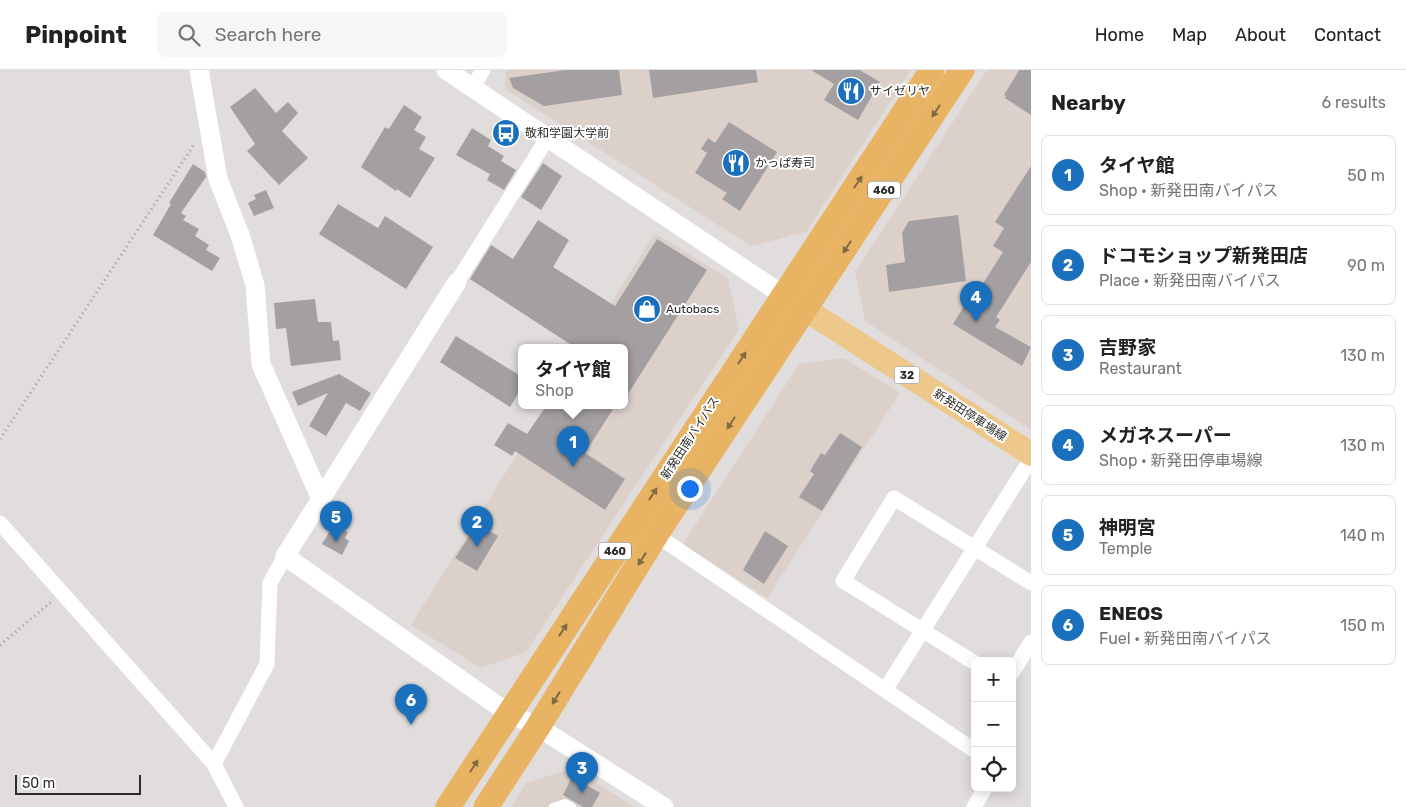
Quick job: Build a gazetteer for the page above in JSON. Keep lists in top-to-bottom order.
{
  "streets": {
    "highway": ["460", "新発田南バイパス"],
    "main road": ["32", "新発田停車場線"]
  },
  "crossings": [
    ["新発田停車場線", "新発田南バイパス"]
  ],
  "places": {
    "restaurant": ["サイゼリヤ", "かっぱ寿司"],
    "bus stop": ["敬和学園大学前"],
    "shop": ["Autobacs"]
  },
  "scale_bar": "50 m",
  "page": {
    "header": "Pinpoint",
    "search": "Search here",
    "nav": [
      "Home",
      "Map",
      "About",
      "Contact"
    ],
    "heading": ["Nearby", "6 results"],
    "list": [
      {
        "mark": "1",
        "name": "タイヤ館",
        "note": "Shop · 新発田南バイパス",
        "value": "50 m"
      },
      {
        "mark": "2",
        "name": "ドコモショップ新発田店",
        "note": "Place · 新発田南バイパス",
        "value": "90 m"
      },
      {
        "mark": "3",
        "name": "吉野家",
        "note": "Restaurant",
        "value": "130 m"
      },
      {
        "mark": "4",
        "name": "メガネスーパー",
        "note": "Shop · 新発田停車場線",
        "value": "130 m"
      },
      {
        "mark": "5",
        "name": "神明宮",
        "note": "Temple",
        "value": "140 m"
      },
      {
        "mark": "6",
        "name": "ENEOS",
        "note": "Fuel · 新発田南バイパス",
        "value": "150 m"
      }
    ],
    "pins": [
      "4",
      "1",
      "5",
      "2",
      "6",
      "3"
    ],
    "popup": ["タイヤ館", "Shop"],
    "map_buttons": ["+", "−"],
    "scale": "50 m"
  }
}
